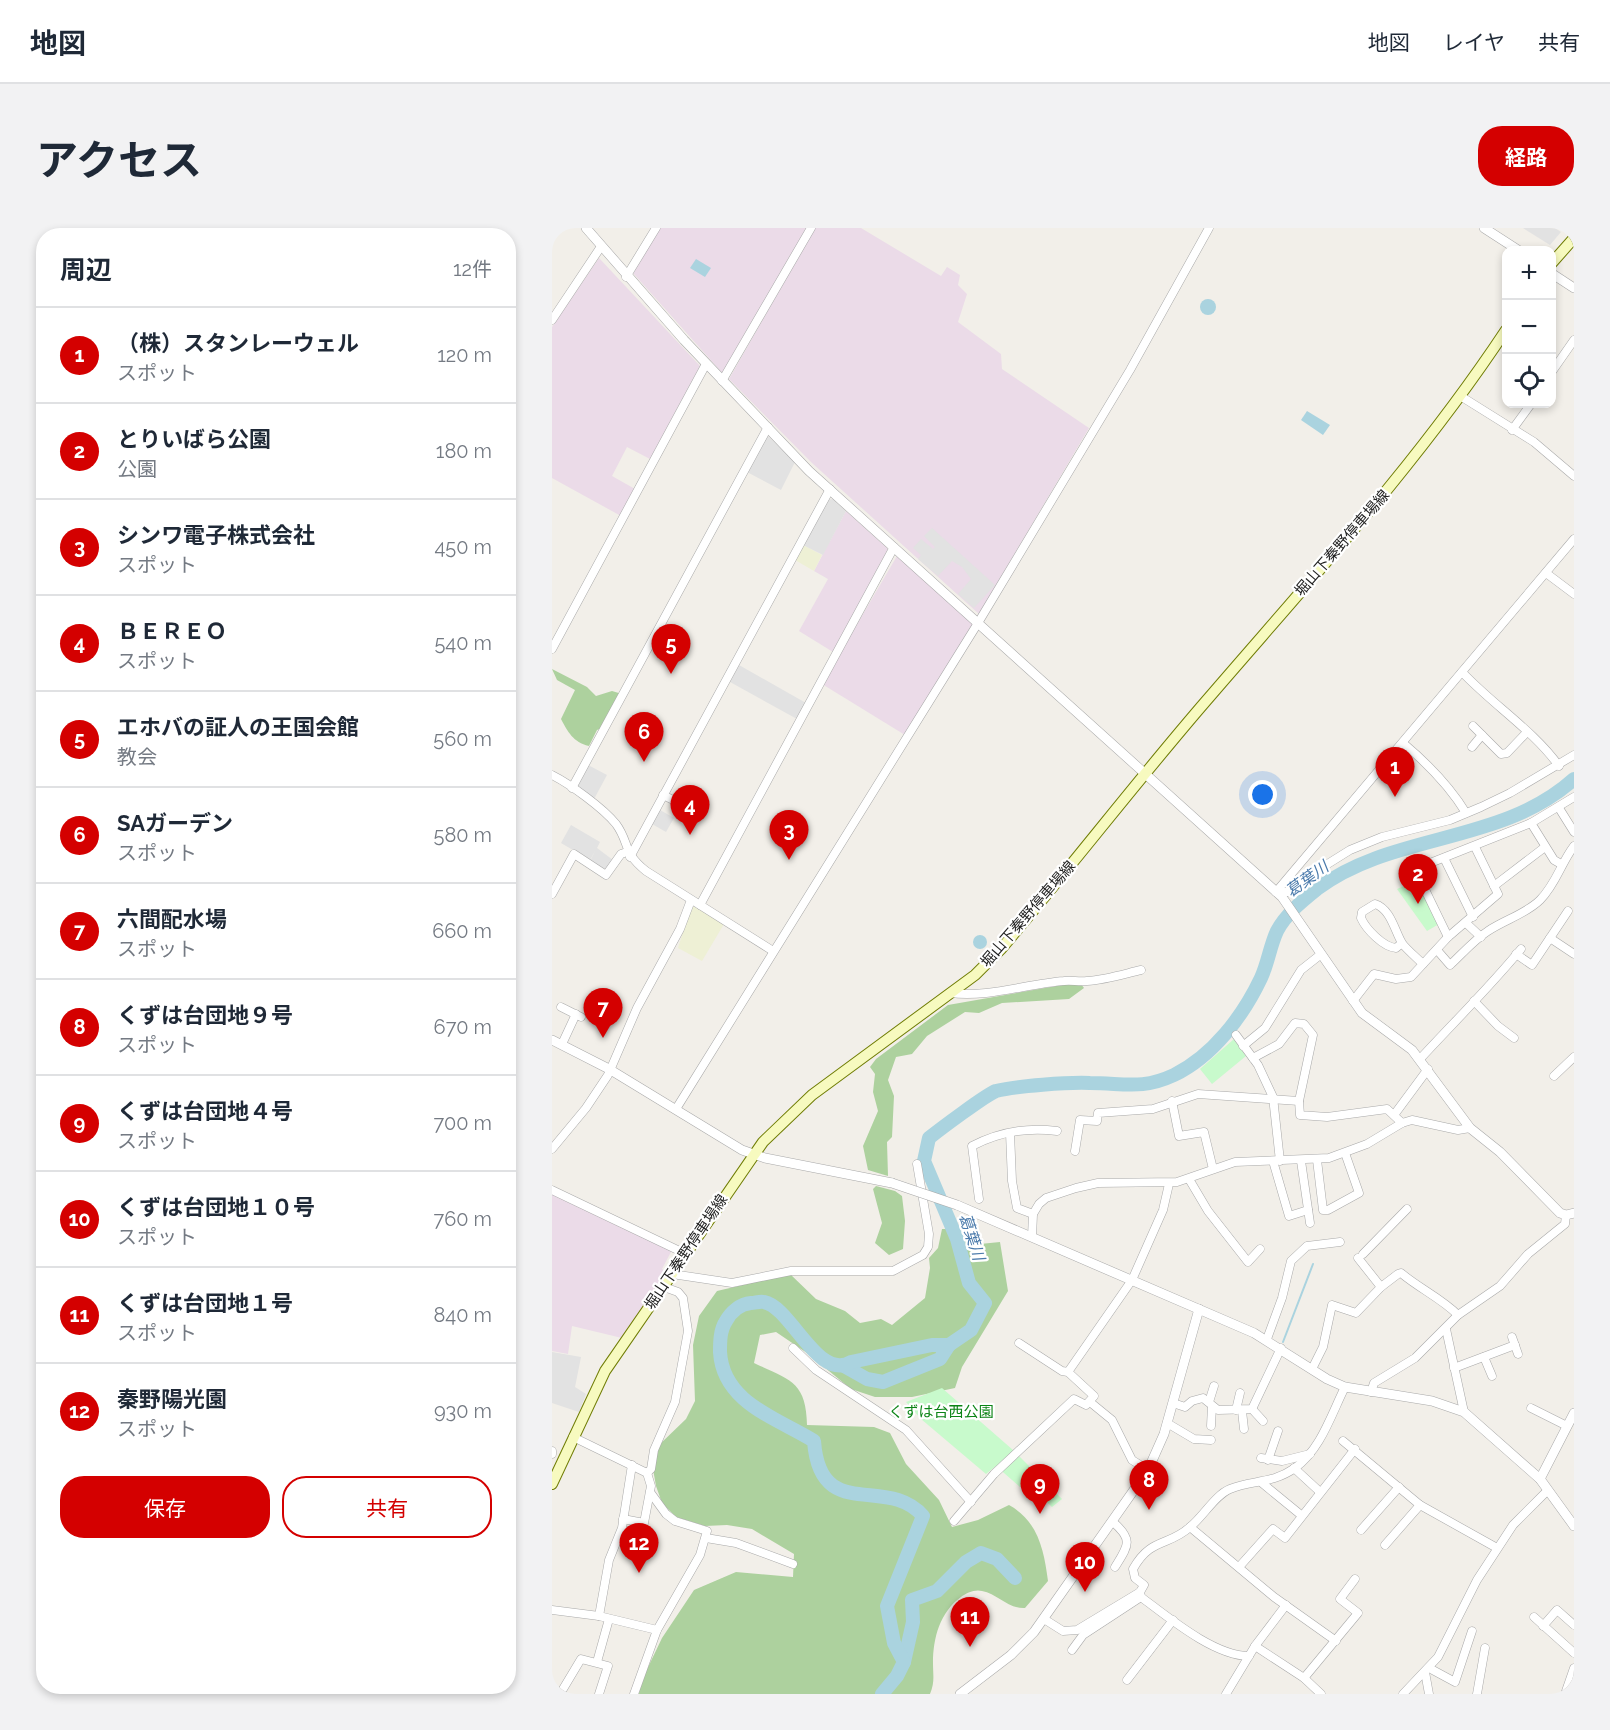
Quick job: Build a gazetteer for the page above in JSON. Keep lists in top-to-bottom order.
{
  "streets": {
    "main road": ["堀山下秦野停車場線"]
  },
  "water": ["葛葉川"],
  "parks": ["くずは台西公園"],
  "page": {
    "header": "地図",
    "nav": ["地図", "レイヤ", "共有"],
    "title": "アクセス",
    "buttons": [
      "経路",
      ["保存", "共有"]
    ],
    "heading": ["周辺", "12件"],
    "map_buttons": ["+", "−"],
    "list": [
      {
        "mark": "1",
        "name": "（株）スタンレーウェル",
        "note": "スポット",
        "value": "120 m"
      },
      {
        "mark": "2",
        "name": "とりいばら公園",
        "note": "公園",
        "value": "180 m"
      },
      {
        "mark": "3",
        "name": "シンワ電子株式会社",
        "note": "スポット",
        "value": "450 m"
      },
      {
        "mark": "4",
        "name": "ＢＥＲＥＯ",
        "note": "スポット",
        "value": "540 m"
      },
      {
        "mark": "5",
        "name": "エホバの証人の王国会館",
        "note": "教会",
        "value": "560 m"
      },
      {
        "mark": "6",
        "name": "SAガーデン",
        "note": "スポット",
        "value": "580 m"
      },
      {
        "mark": "7",
        "name": "六間配水場",
        "note": "スポット",
        "value": "660 m"
      },
      {
        "mark": "8",
        "name": "くずは台団地９号",
        "note": "スポット",
        "value": "670 m"
      },
      {
        "mark": "9",
        "name": "くずは台団地４号",
        "note": "スポット",
        "value": "700 m"
      },
      {
        "mark": "10",
        "name": "くずは台団地１０号",
        "note": "スポット",
        "value": "760 m"
      },
      {
        "mark": "11",
        "name": "くずは台団地１号",
        "note": "スポット",
        "value": "840 m"
      },
      {
        "mark": "12",
        "name": "秦野陽光園",
        "note": "スポット",
        "value": "930 m"
      }
    ],
    "pins": [
      "5",
      "6",
      "1",
      "4",
      "3",
      "2",
      "7",
      "8",
      "9",
      "12",
      "10",
      "11"
    ]
  }
}
